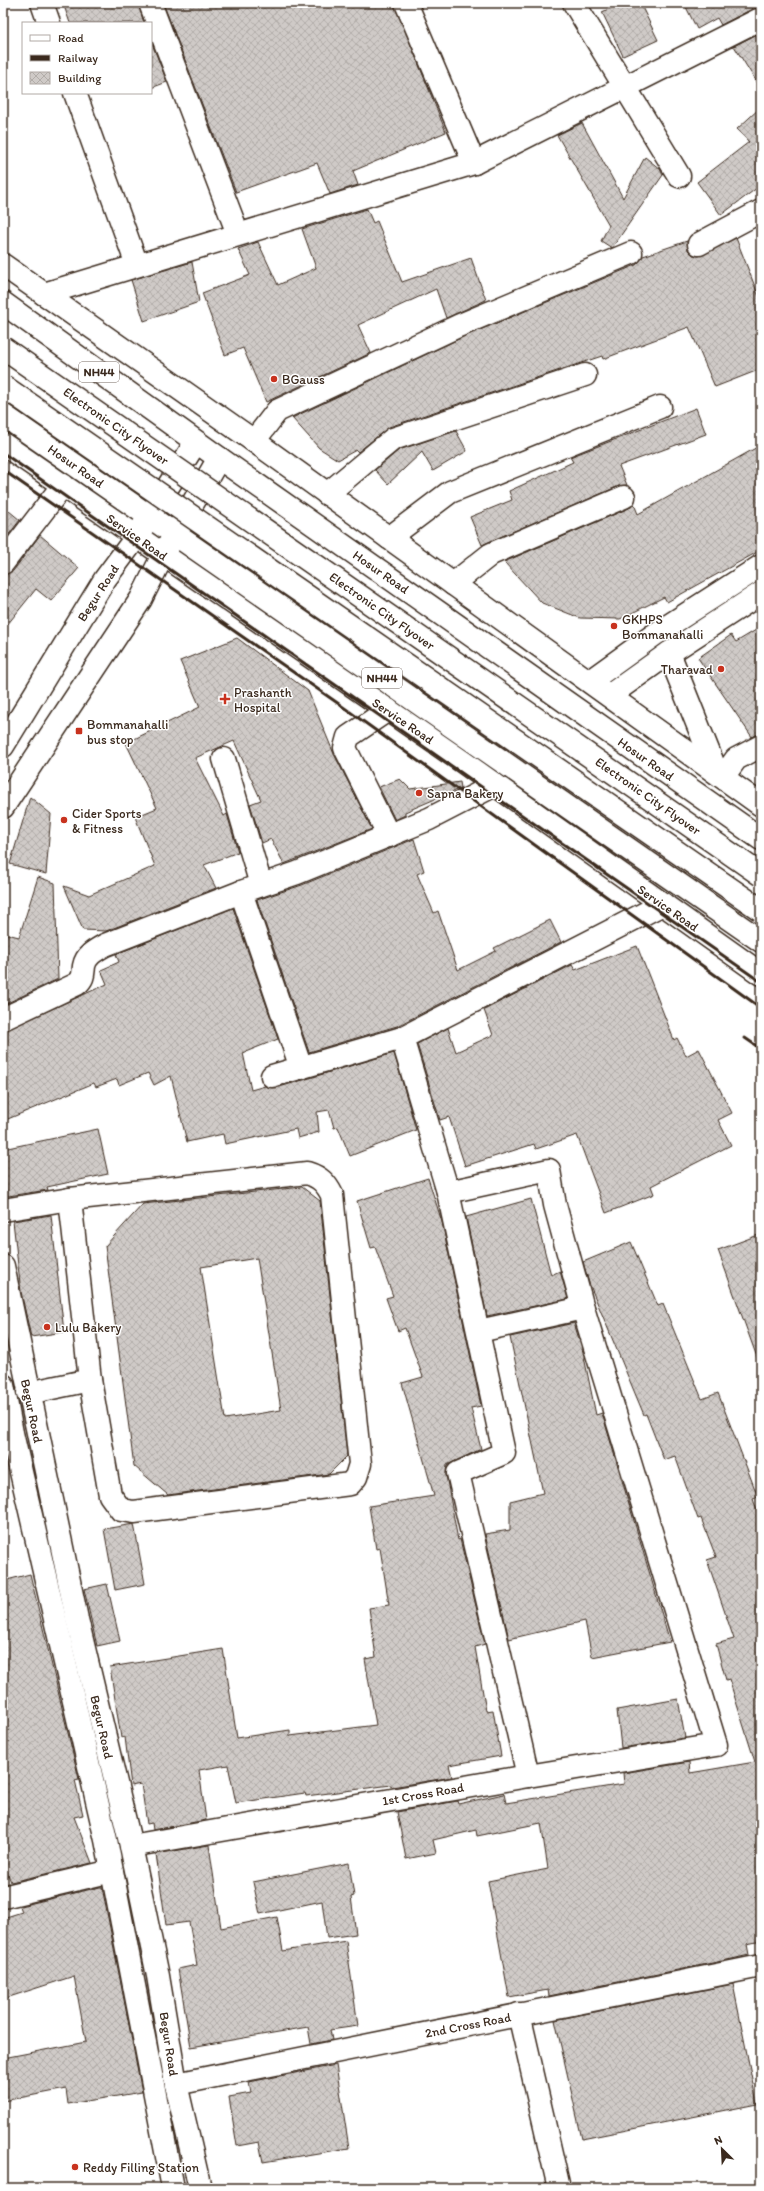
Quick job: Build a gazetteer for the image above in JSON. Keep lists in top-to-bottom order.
{
  "streets": {
    "main road": [
      "NH44",
      "Electronic City Flyover",
      "Hosur Road",
      "Service Road",
      "Begur Road",
      "1st Cross Road",
      "2nd Cross Road"
    ]
  },
  "crossings": [
    ["Hosur Road", "Begur Road"],
    ["Service Road", "Begur Road"],
    ["Begur Road", "1st Cross Road"],
    ["Begur Road", "2nd Cross Road"]
  ],
  "places": {
    "other": [
      "BGauss",
      "GKHPS Bommanahalli",
      "Tharavad",
      "Sapna Bakery",
      "Cider Sports & Fitness",
      "Lulu Bakery",
      "Reddy Filling Station"
    ],
    "health": ["Prashanth Hospital"],
    "transit": ["Bommanahalli bus stop"]
  },
  "legend": ["Road", "Railway", "Building"],
  "north": "top left"
}
